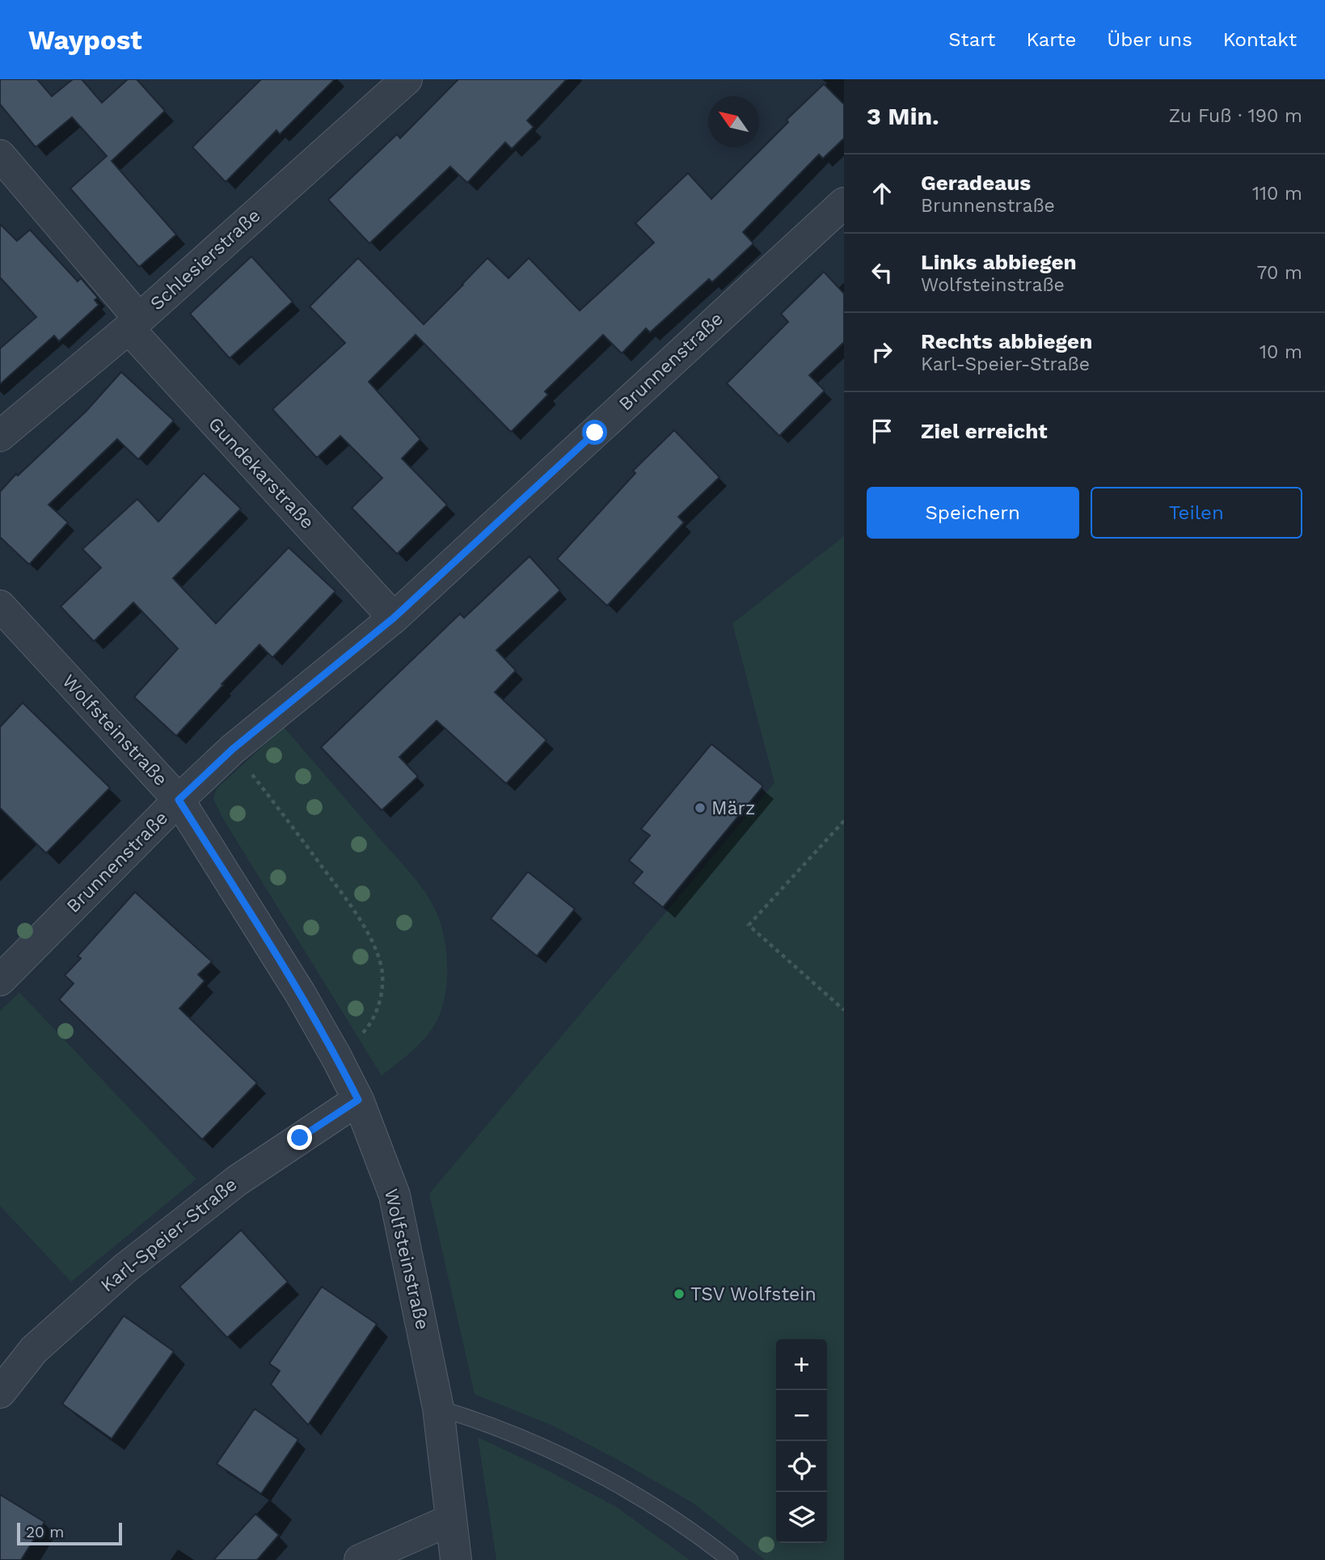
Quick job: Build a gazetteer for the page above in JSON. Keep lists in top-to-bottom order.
{
  "streets": {
    "street": [
      "Schlesierstraße",
      "Brunnenstraße",
      "Gundekarstraße",
      "Wolfsteinstraße",
      "Karl-Speier-Straße"
    ]
  },
  "crossings": [
    ["Schlesierstraße", "Gundekarstraße"],
    ["Brunnenstraße", "Gundekarstraße"],
    ["Brunnenstraße", "Wolfsteinstraße"],
    ["Wolfsteinstraße", "Karl-Speier-Straße"]
  ],
  "places": ["März", "TSV Wolfstein"],
  "scale_bar": "20 m",
  "north": "top left",
  "page": {
    "header": "Waypost",
    "nav": [
      "Start",
      "Karte",
      "Über uns",
      "Kontakt"
    ],
    "heading": ["3 Min.", "Zu Fuß · 190 m"],
    "list": [
      ["Geradeaus", "Brunnenstraße", "110 m"],
      ["Links abbiegen", "Wolfsteinstraße", "70 m"],
      ["Rechts abbiegen", "Karl-Speier-Straße", "10 m"],
      "Ziel erreicht"
    ],
    "buttons": ["Speichern", "Teilen"],
    "map_buttons": ["+", "−"],
    "scale": "20 m"
  }
}
